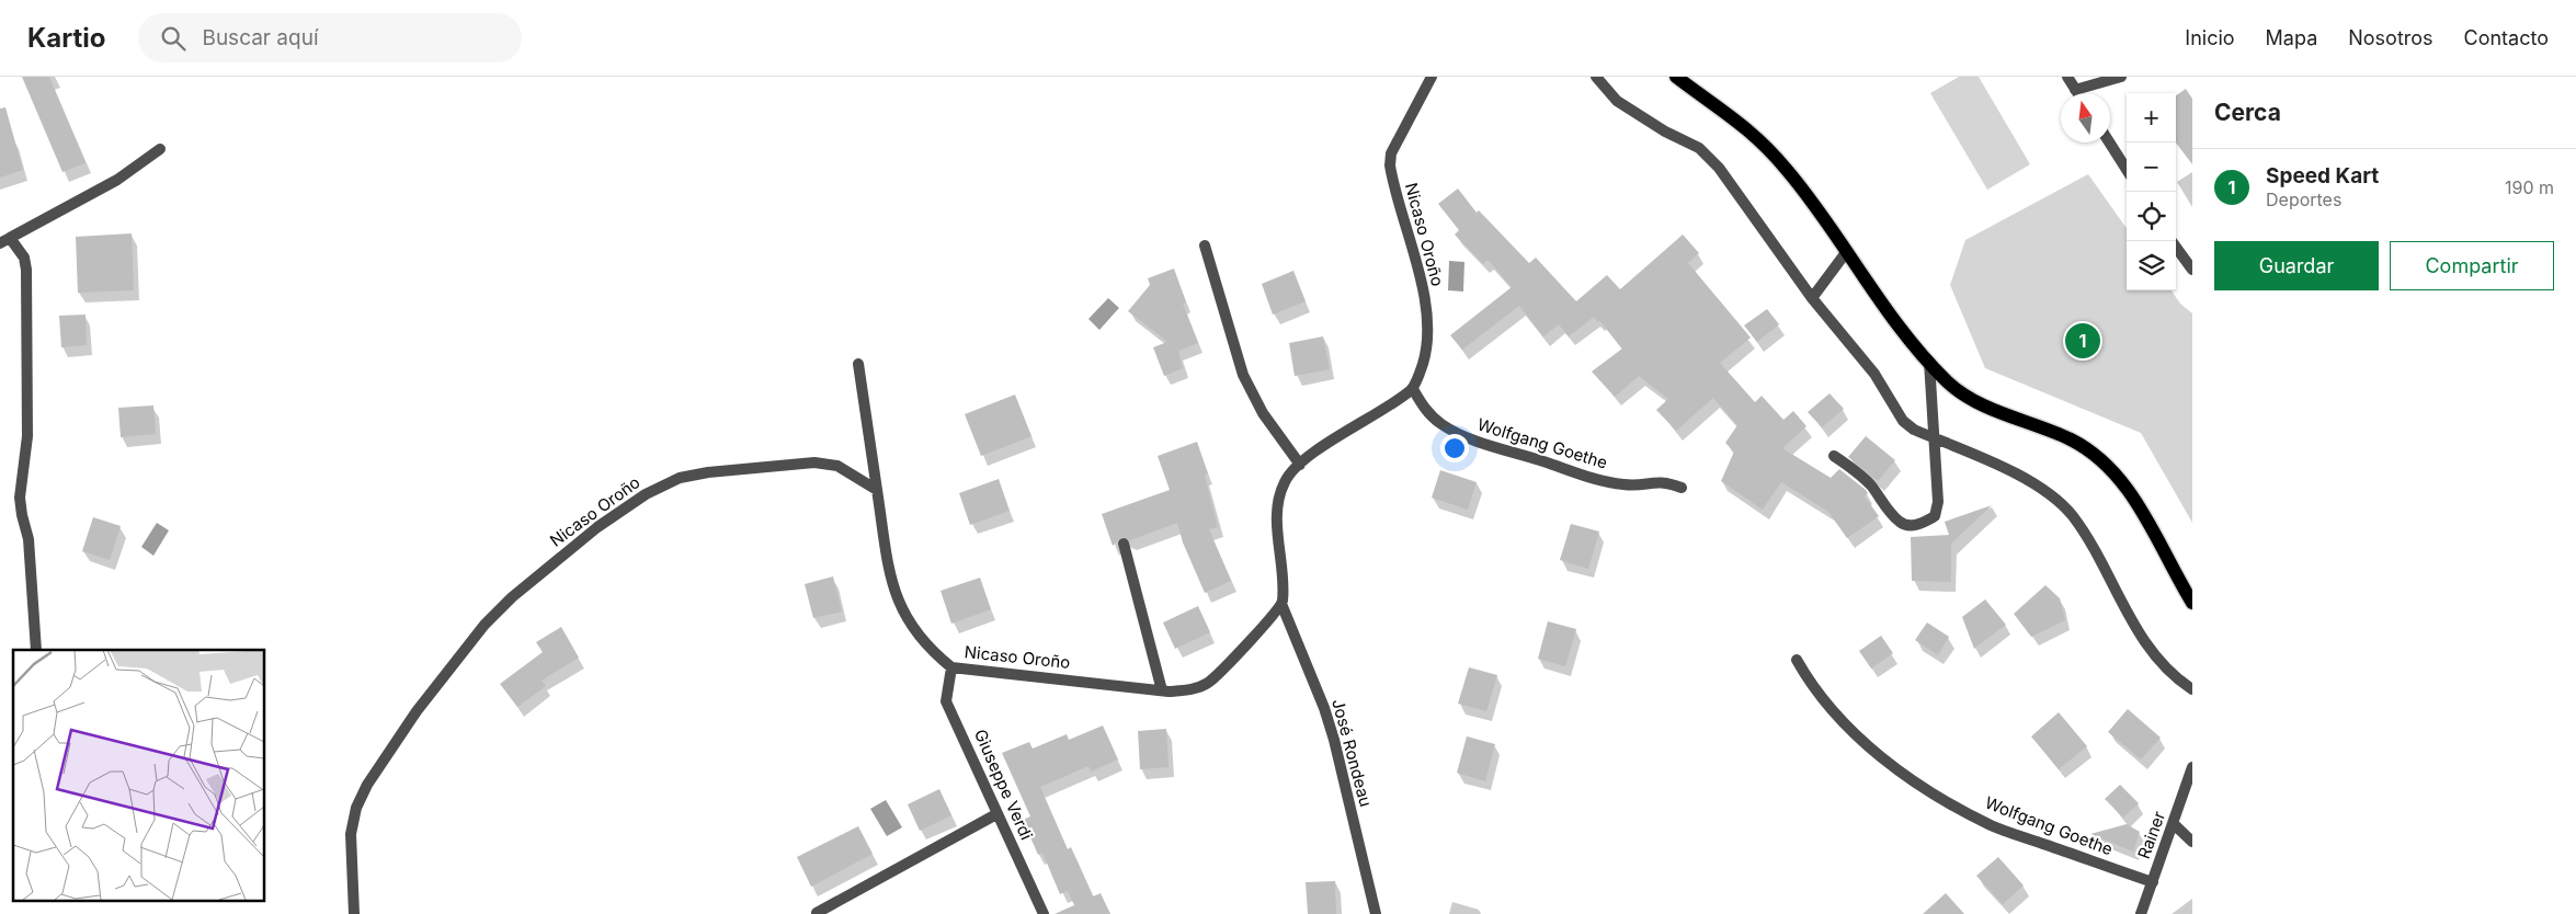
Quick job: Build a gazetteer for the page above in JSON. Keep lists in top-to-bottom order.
{
  "streets": {
    "street": [
      "Nicaso Oroño",
      "Wolfgang Goethe",
      "José Rondeau",
      "Giuseppe Verdi",
      "Rainer"
    ]
  },
  "crossings": [
    ["Nicaso Oroño", "Wolfgang Goethe"],
    ["Nicaso Oroño", "José Rondeau"],
    ["Nicaso Oroño", "Giuseppe Verdi"],
    ["Wolfgang Goethe", "Rainer"]
  ],
  "north": "top",
  "page": {
    "header": "Kartio",
    "search": "Buscar aquí",
    "nav": [
      "Inicio",
      "Mapa",
      "Nosotros",
      "Contacto"
    ],
    "heading": "Cerca",
    "map_buttons": ["+", "−"],
    "list": [
      {
        "mark": "1",
        "name": "Speed Kart",
        "note": "Deportes",
        "value": "190 m"
      }
    ],
    "buttons": ["Guardar", "Compartir"],
    "pins": "1"
  }
}
